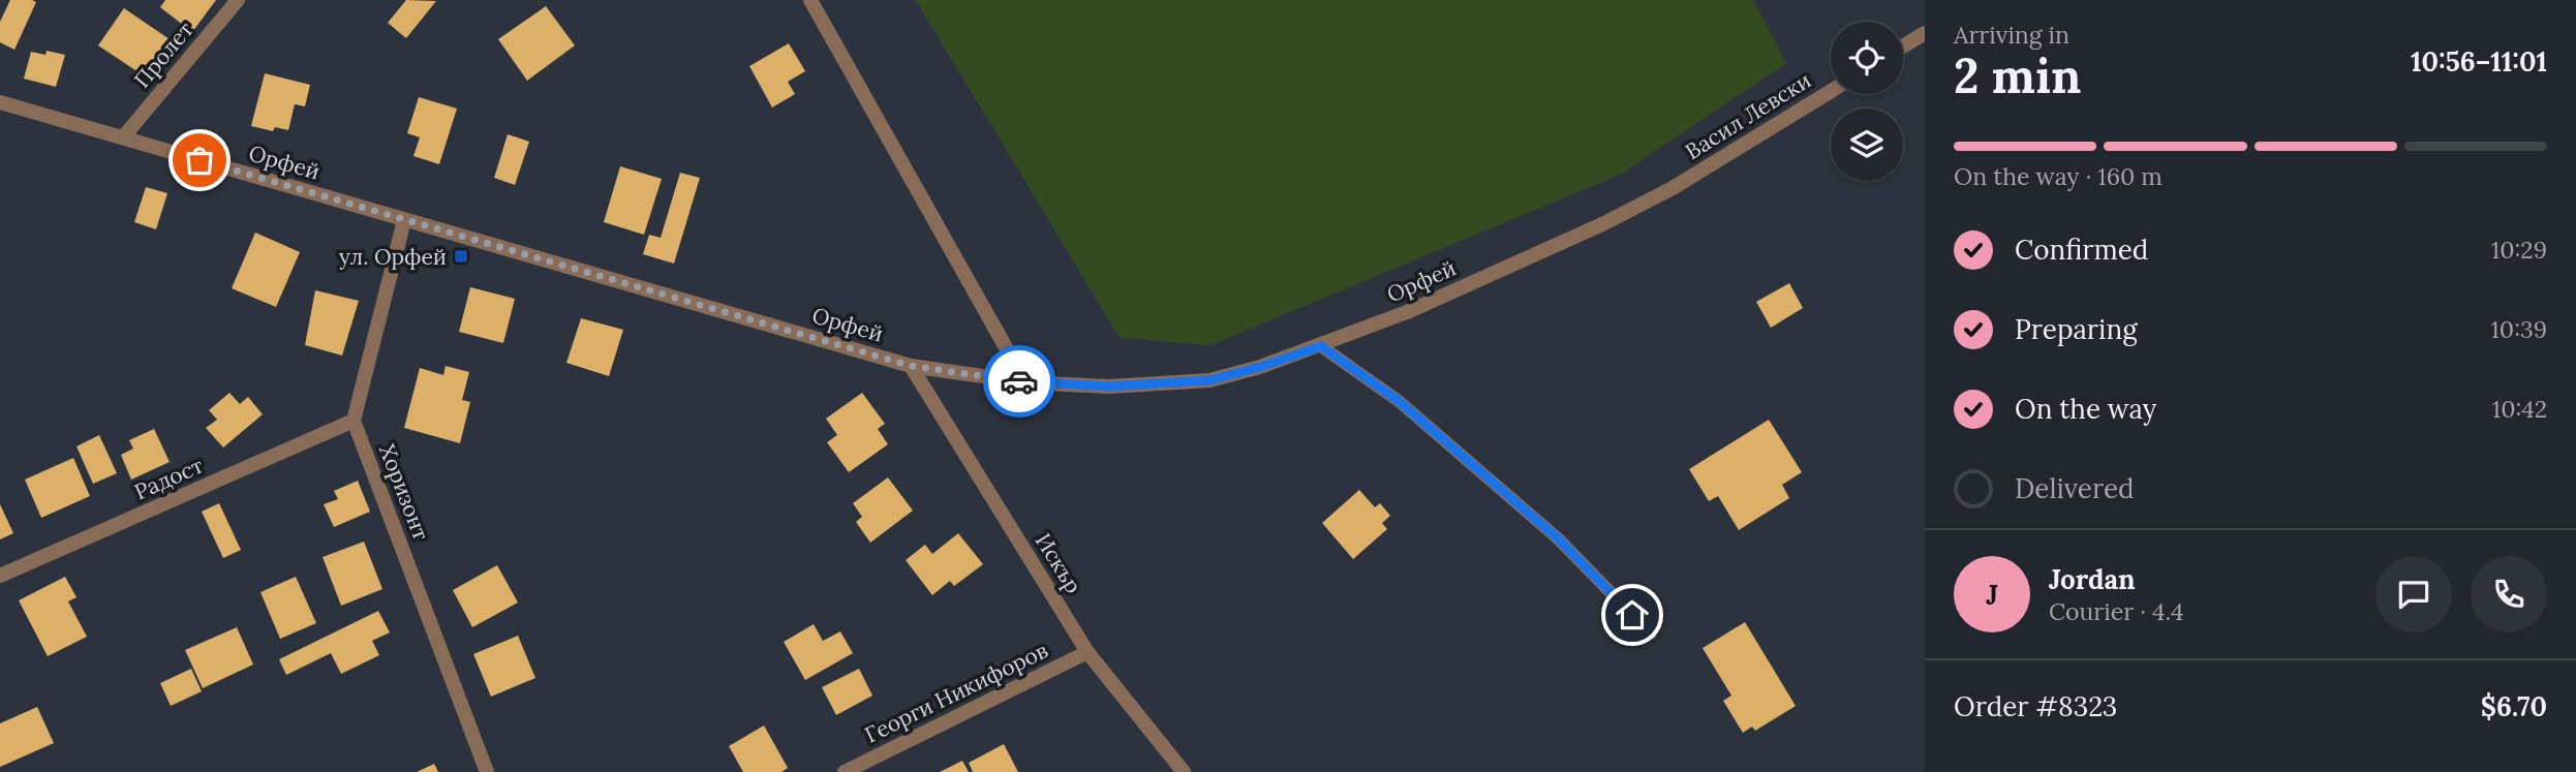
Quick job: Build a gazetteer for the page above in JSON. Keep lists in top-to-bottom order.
{
  "streets": {
    "street": [
      "Пролет",
      "Васил Левски",
      "Орфей",
      "Радост",
      "Хоризонт",
      "Искър",
      "Георги Никифоров"
    ]
  },
  "crossings": [
    ["Пролет", "Орфей"],
    ["Васил Левски", "Орфей"],
    ["Орфей", "Искър"],
    ["Радост", "Хоризонт"],
    ["Искър", "Георги Никифоров"]
  ],
  "places": {
    "transit": ["ул. Орфей"]
  },
  "page": {
    "heading": ["2 min", "Arriving in", "10:56–11:01"],
    "panel": [
      "Jordan",
      "Courier · 4.4",
      "Order #8323",
      "$6.70"
    ],
    "bar": "On the way · 160 m",
    "list": [
      ["Confirmed", "10:29"],
      ["Preparing", "10:39"],
      ["On the way", "10:42"],
      "Delivered"
    ],
    "round": "J"
  }
}
